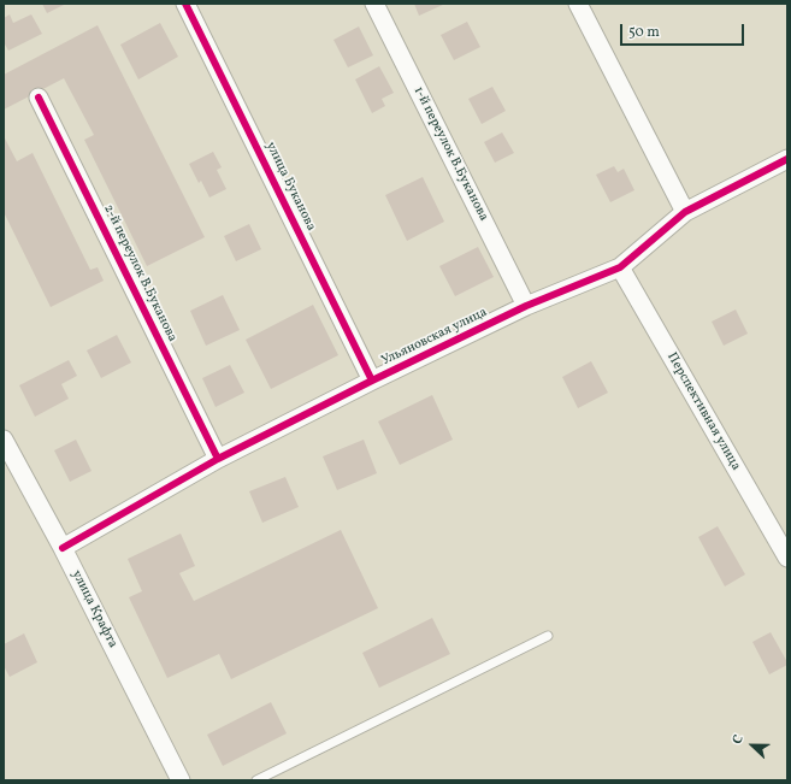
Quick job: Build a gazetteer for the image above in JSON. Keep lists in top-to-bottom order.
{
  "streets": {
    "street": [
      "1-й переулок В.Буканова",
      "улица Буканова",
      "2-й переулок В.Буканова",
      "Ульяновская улица",
      "Перспективная улица",
      "улица Крафта"
    ]
  },
  "crossings": [
    ["1-й переулок В.Буканова", "Ульяновская улица"],
    ["улица Буканова", "Ульяновская улица"],
    ["2-й переулок В.Буканова", "Ульяновская улица"],
    ["Ульяновская улица", "Перспективная улица"],
    ["Ульяновская улица", "улица Крафта"]
  ],
  "scale_bar": "50 m",
  "north": "left"
}
